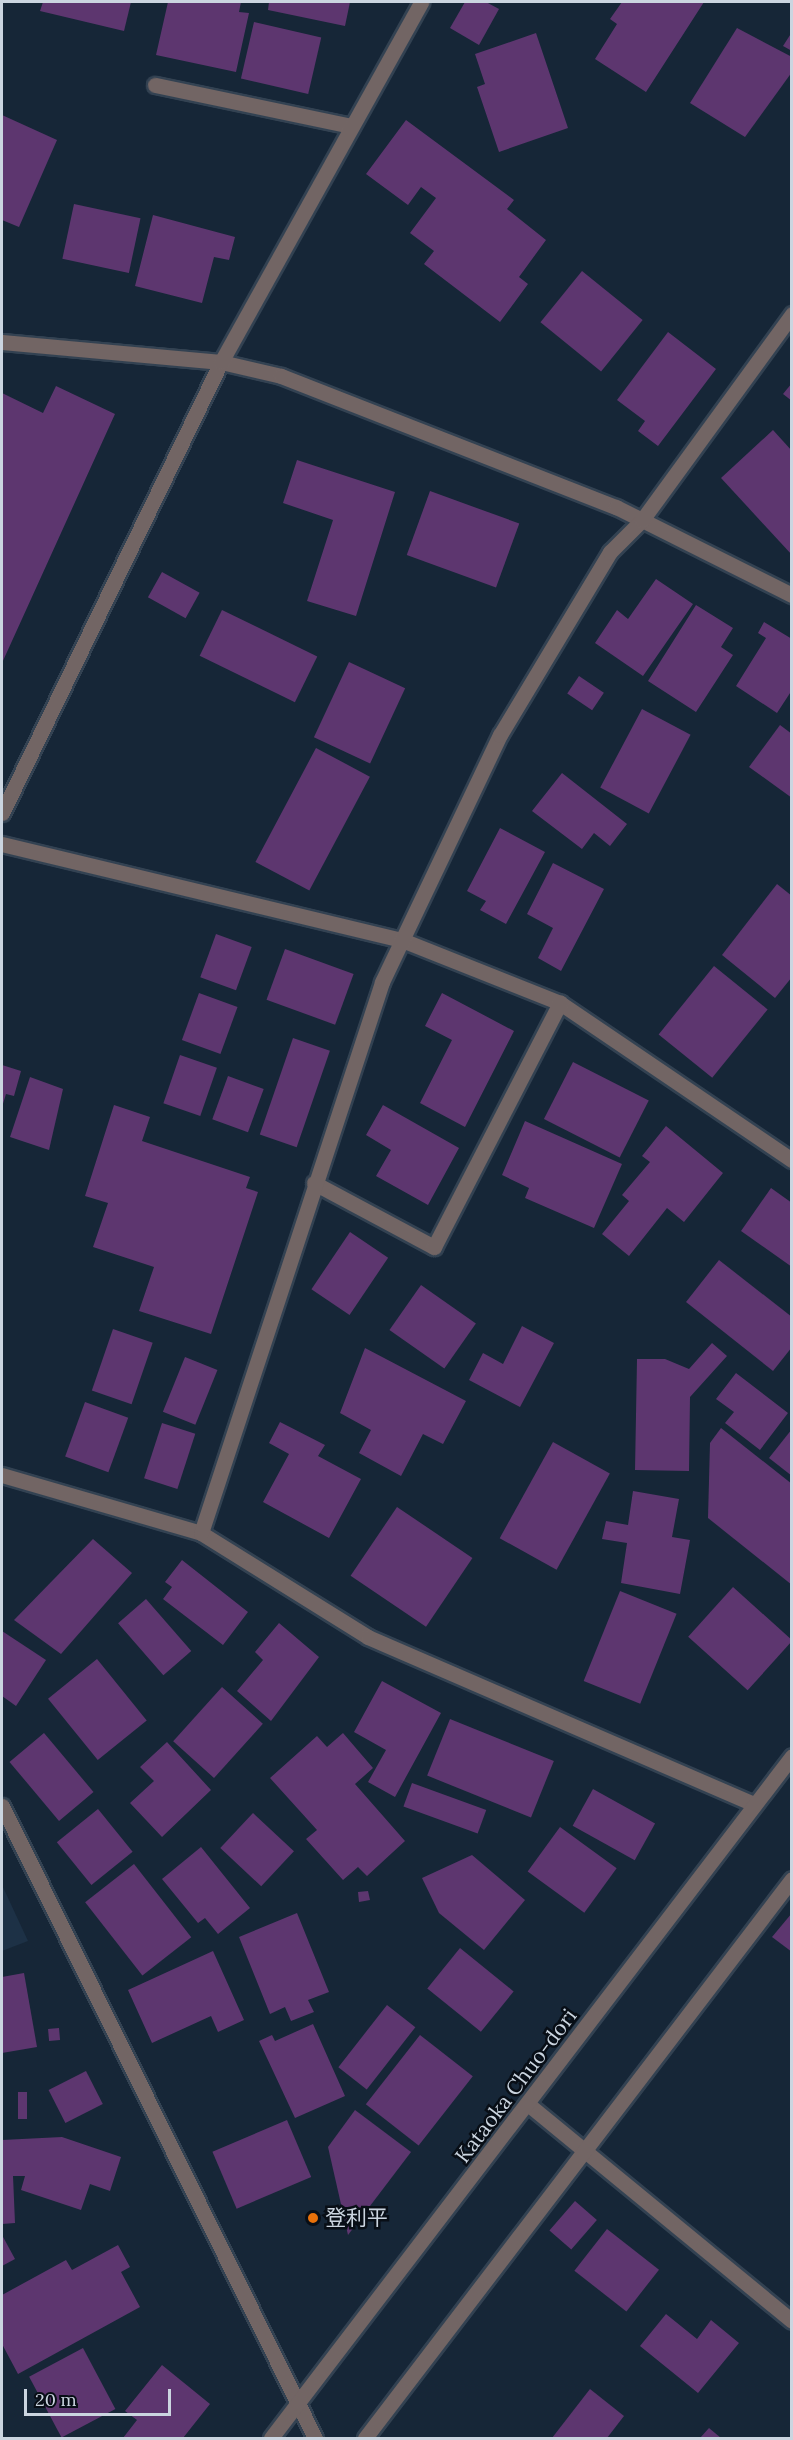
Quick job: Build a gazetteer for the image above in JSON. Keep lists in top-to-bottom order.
{
  "streets": {
    "street": ["Kataoka Chuo-dori"]
  },
  "places": ["登利平"],
  "scale_bar": "20 m"
}
